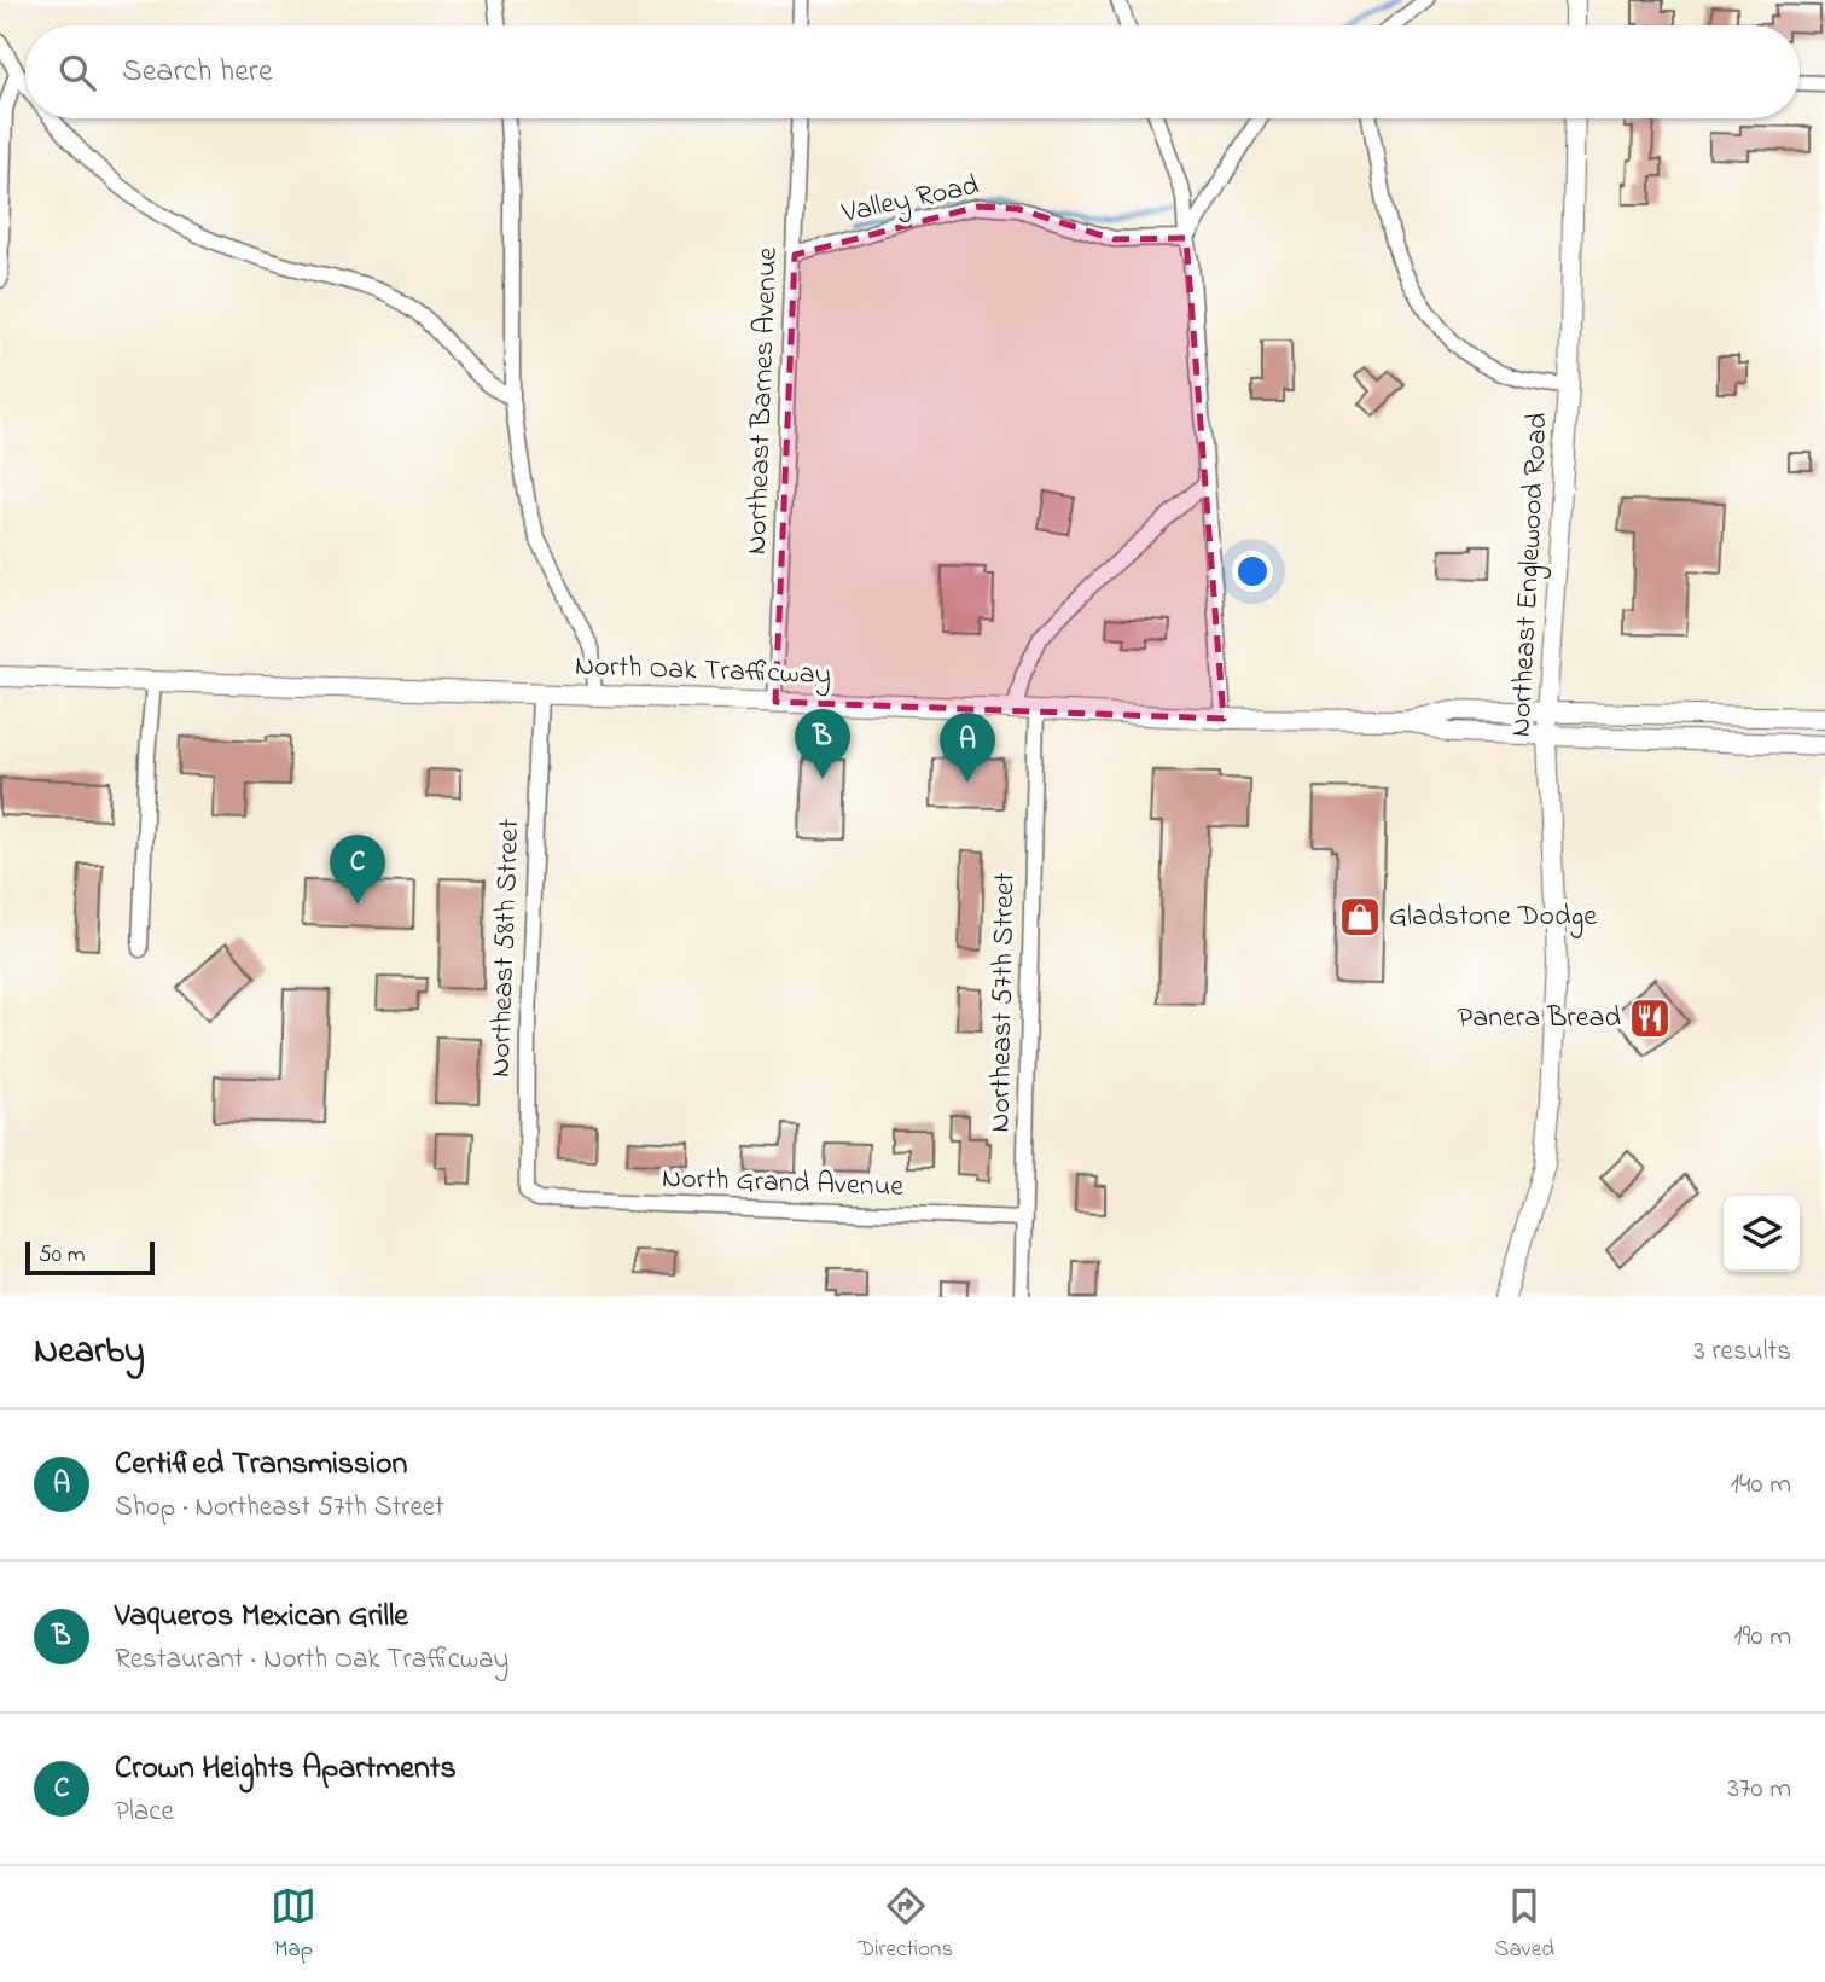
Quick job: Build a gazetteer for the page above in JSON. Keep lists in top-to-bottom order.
{
  "streets": {
    "main road": ["Northeast Englewood Road", "North Oak Trafficway"],
    "street": [
      "Valley Road",
      "Northeast Barnes Avenue",
      "Northeast 58th Street",
      "Northeast 57th Street",
      "North Grand Avenue"
    ]
  },
  "crossings": [
    ["Valley Road", "Northeast Barnes Avenue"],
    ["Northeast Barnes Avenue", "North Oak Trafficway"],
    ["Northeast Englewood Road", "North Oak Trafficway"],
    ["North Oak Trafficway", "Northeast 58th Street"],
    ["North Oak Trafficway", "Northeast 57th Street"],
    ["Northeast 58th Street", "North Grand Avenue"],
    ["Northeast 57th Street", "North Grand Avenue"]
  ],
  "places": {
    "shop": ["Gladstone Dodge"],
    "restaurant": ["Panera Bread"]
  },
  "scale_bar": "50 m",
  "page": {
    "search": "Search here",
    "pins": ["B", "A", "C"],
    "scale": "50 m",
    "heading": ["Nearby", "3 results"],
    "list": [
      {
        "mark": "A",
        "name": "Certified Transmission",
        "note": "Shop · Northeast 57th Street",
        "value": "140 m"
      },
      {
        "mark": "B",
        "name": "Vaqueros Mexican Grille",
        "note": "Restaurant · North Oak Trafficway",
        "value": "190 m"
      },
      {
        "mark": "C",
        "name": "Crown Heights Apartments",
        "note": "Place",
        "value": "370 m"
      }
    ],
    "nav": ["Map", "Directions", "Saved"]
  }
}
